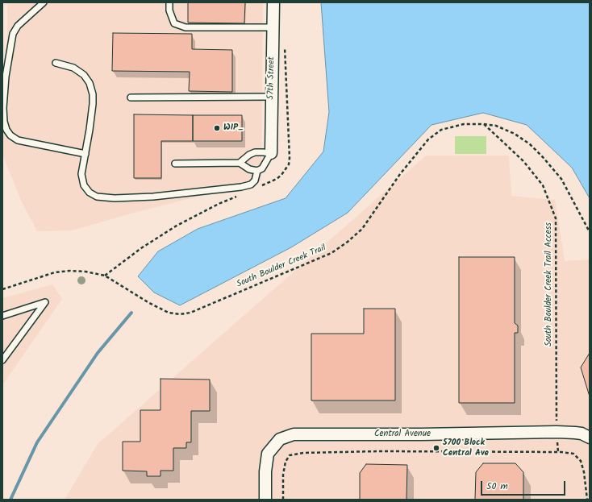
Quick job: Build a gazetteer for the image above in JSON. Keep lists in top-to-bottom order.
{
  "streets": {
    "street": ["57th Street", "Central Avenue"],
    "path": ["South Boulder Creek Trail", "South Boulder Creek Trail Access"]
  },
  "crossings": [
    ["South Boulder Creek Trail", "South Boulder Creek Trail Access"],
    ["South Boulder Creek Trail Access", "Central Avenue"]
  ],
  "places": ["WIP_", "5700 Block Central Ave"],
  "scale_bar": "50 m"
}
